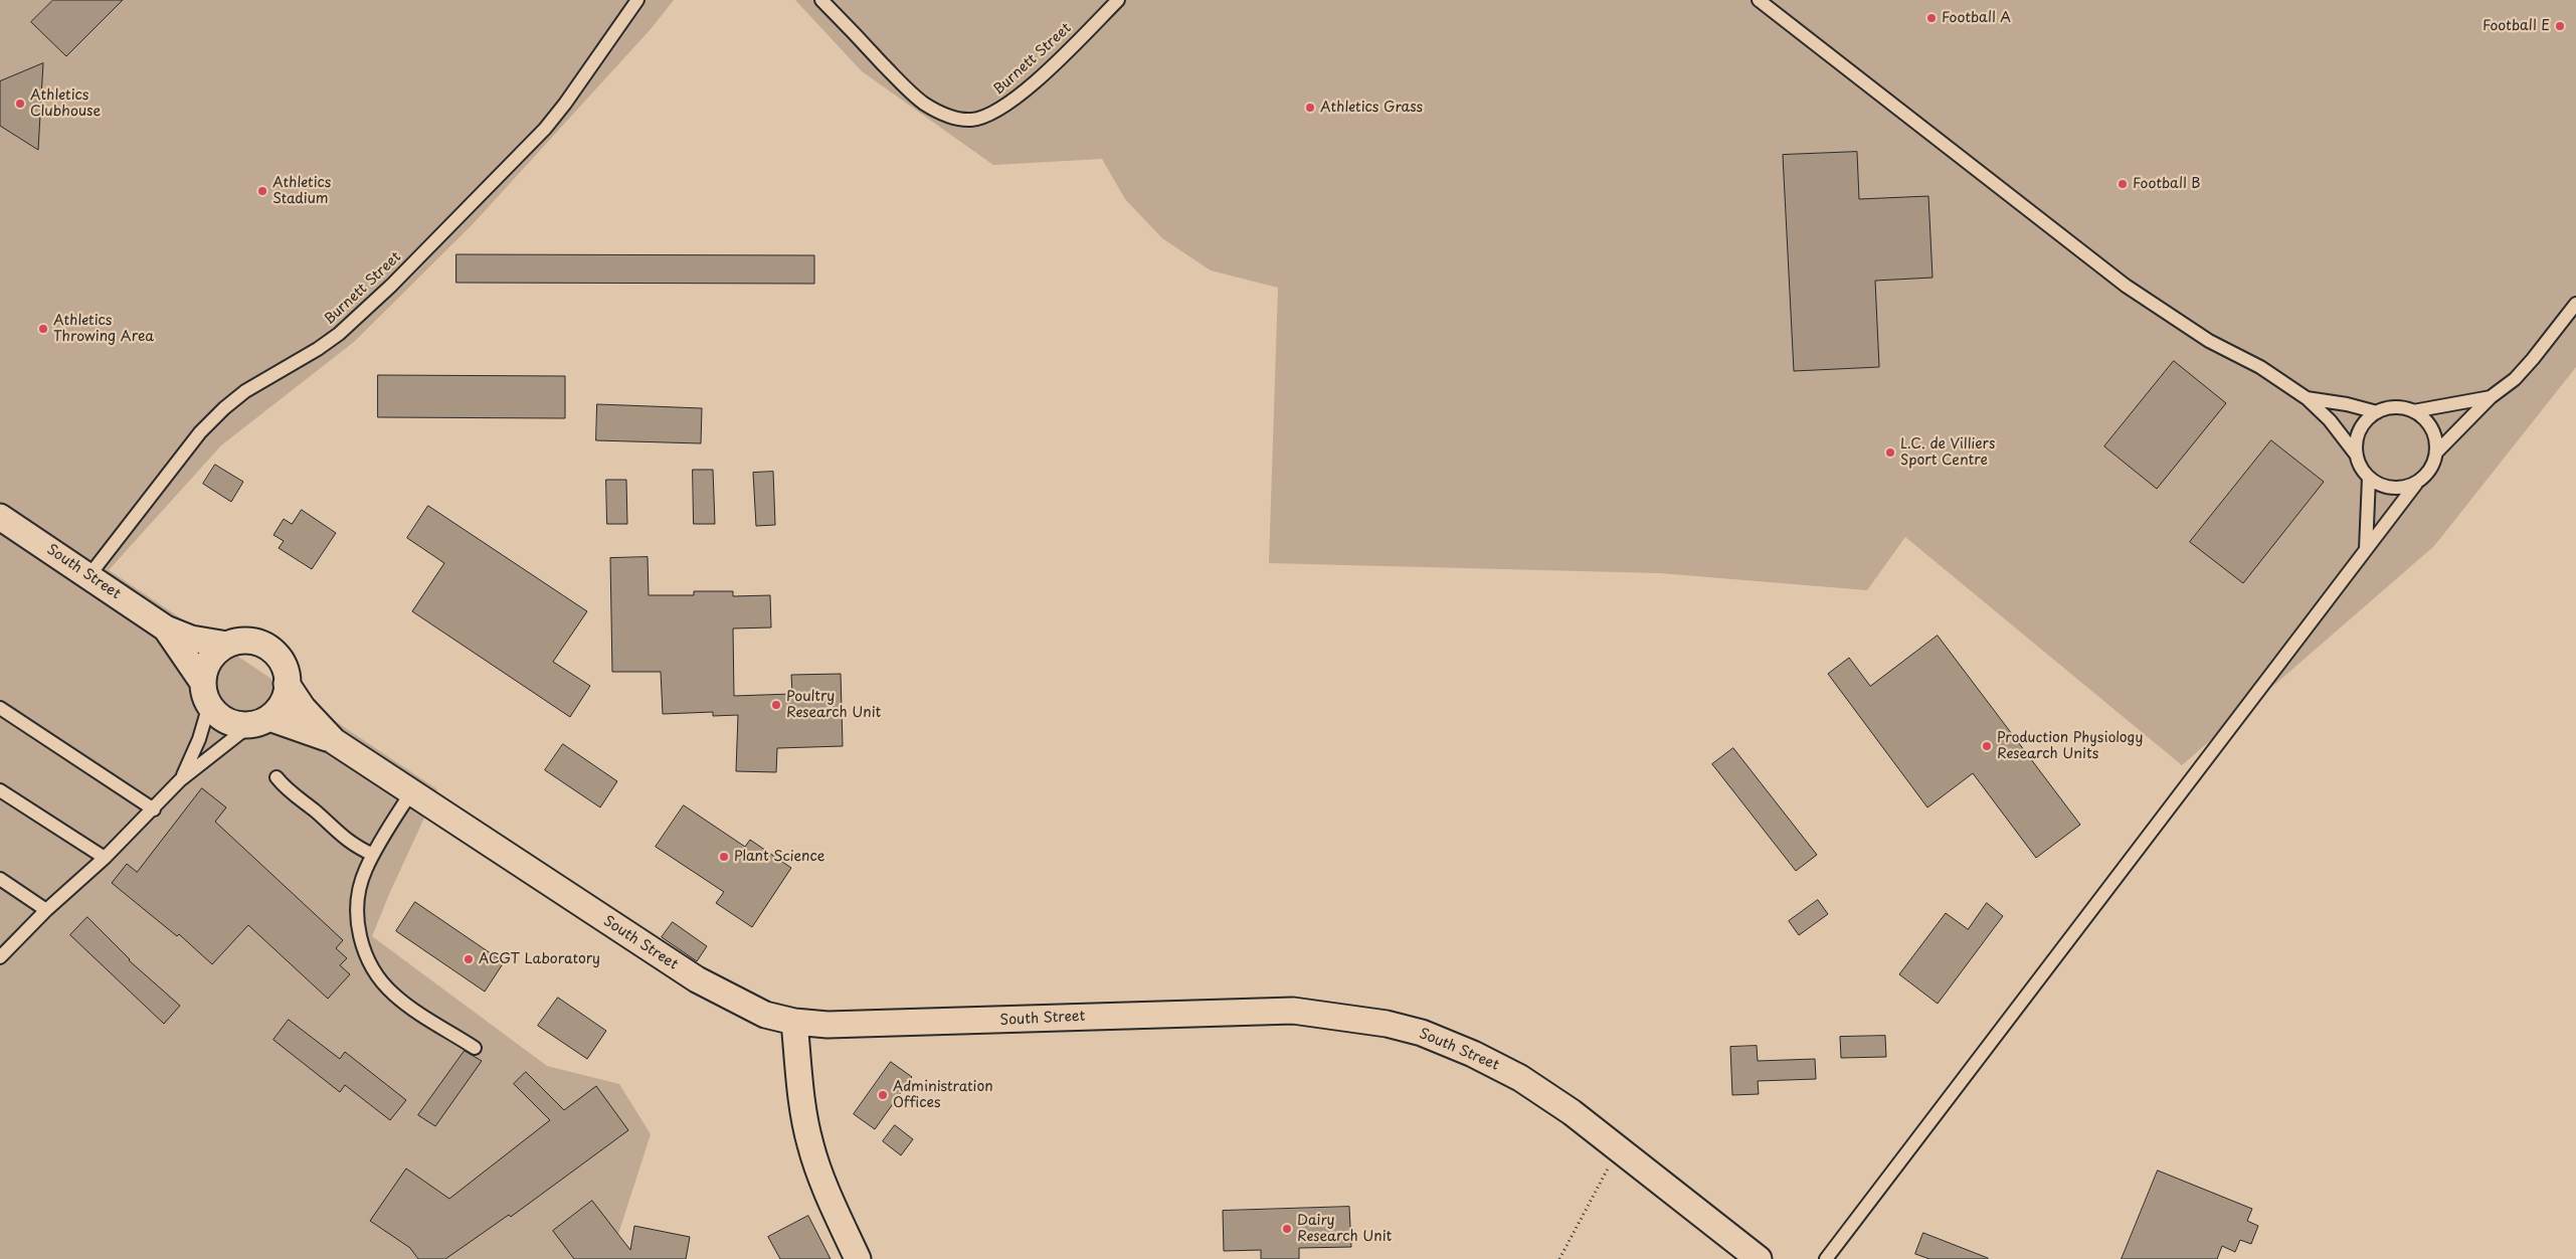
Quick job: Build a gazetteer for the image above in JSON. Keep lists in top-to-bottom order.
{
  "streets": {
    "street": ["South Street"],
    "lane": ["Burnett Street"]
  },
  "crossings": [
    ["Burnett Street", "South Street"]
  ],
  "places": [
    "Football A",
    "Football E",
    "Athletics Clubhouse",
    "Athletics Grass",
    "Football B",
    "Athletics Stadium",
    "Athletics Throwing Area",
    "L.C. de Villiers Sport Centre",
    "Poultry Research Unit",
    "Production Physiology Research Units",
    "Plant Science",
    "ACGT Laboratory",
    "Administration Offices",
    "Dairy Research Unit"
  ]
}
